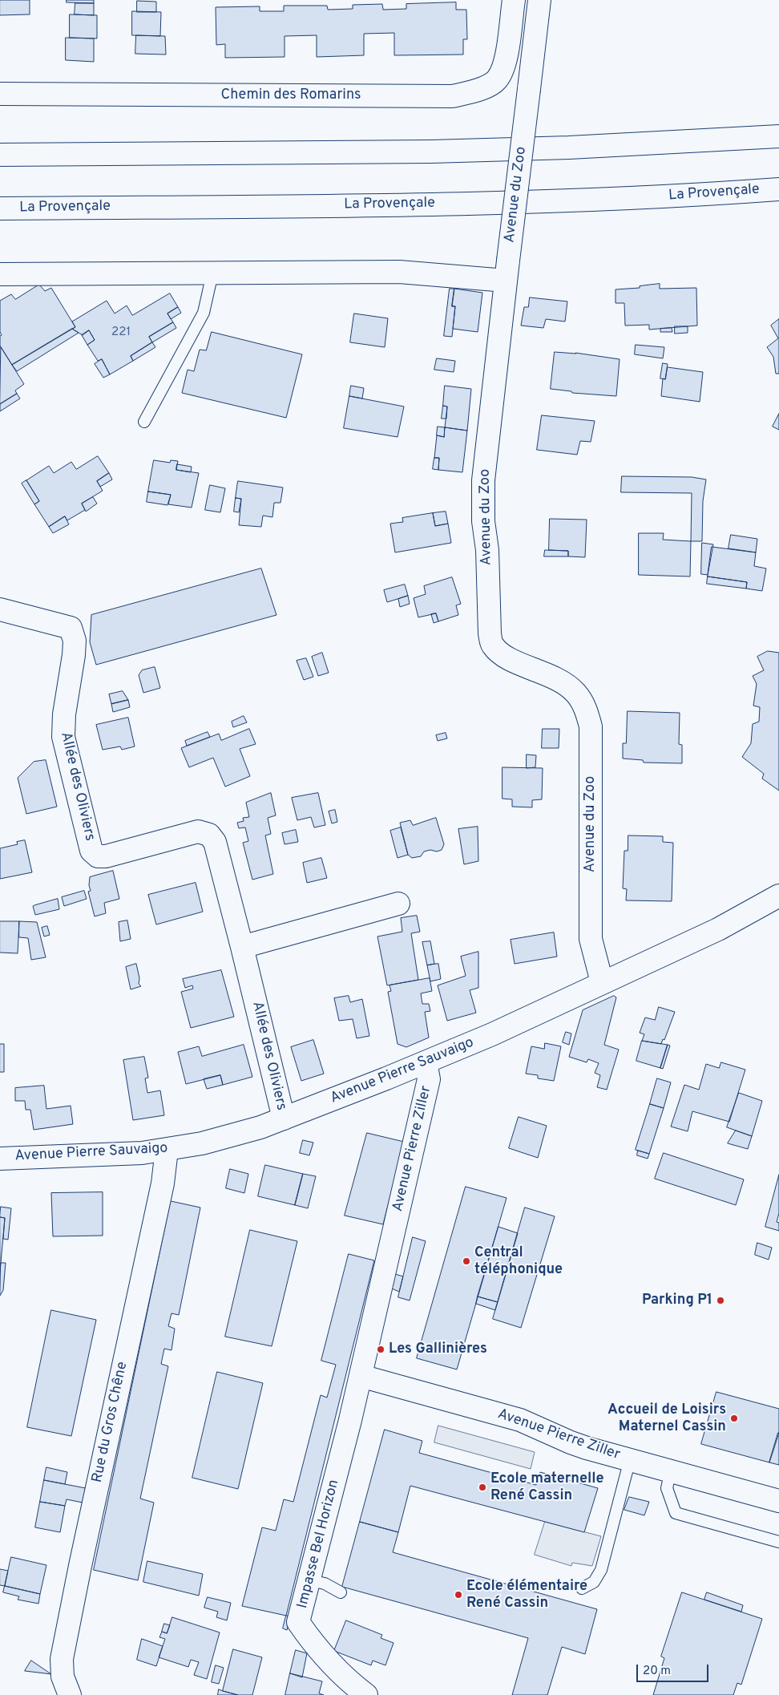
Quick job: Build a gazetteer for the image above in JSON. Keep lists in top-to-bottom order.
{
  "streets": {
    "main road": [
      "Chemin des Romarins",
      "La Provençale",
      "Avenue du Zoo",
      "Allée des Oliviers",
      "Avenue Pierre Sauvaigo",
      "Avenue Pierre Ziller",
      "Rue du Gros Chêne",
      "Impasse Bel Horizon"
    ]
  },
  "crossings": [
    ["Avenue du Zoo", "Avenue Pierre Sauvaigo"],
    ["Allée des Oliviers", "Avenue Pierre Sauvaigo"],
    ["Avenue Pierre Sauvaigo", "Avenue Pierre Ziller"],
    ["Avenue Pierre Sauvaigo", "Rue du Gros Chêne"],
    ["Avenue Pierre Ziller", "Impasse Bel Horizon"]
  ],
  "places": [
    "Central téléphonique",
    "Parking P1",
    "Les Gallinières",
    "Accueil de Loisirs Maternel Cassin",
    "Ecole maternelle René Cassin",
    "Ecole élémentaire René Cassin"
  ],
  "house_numbers": ["221"],
  "scale_bar": "20 m"
}
